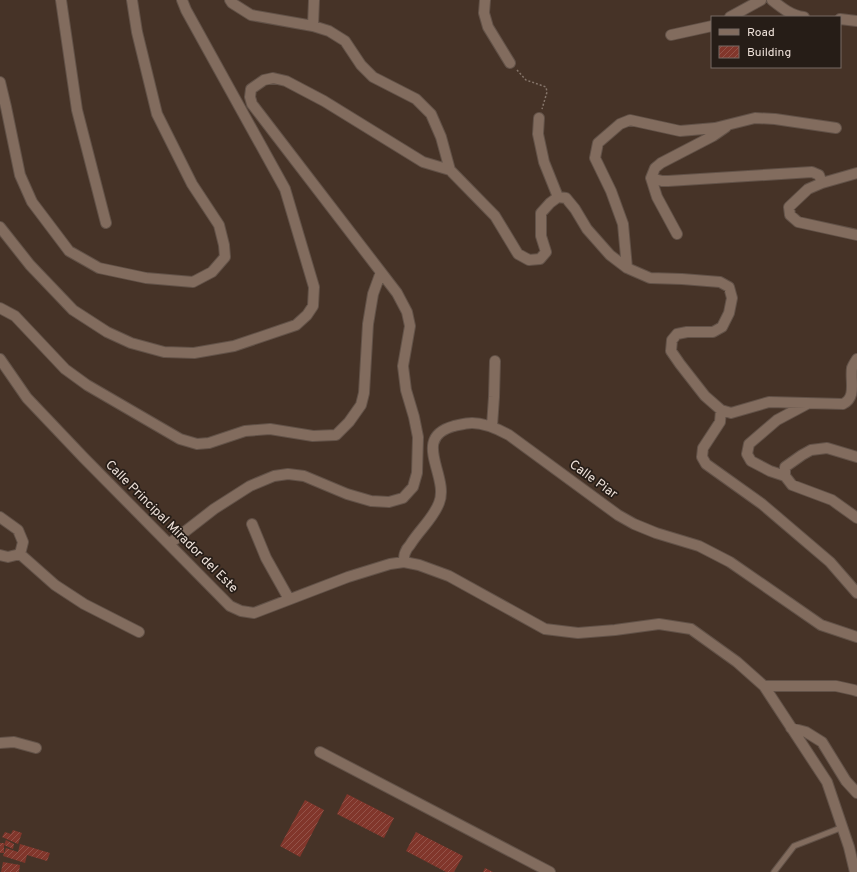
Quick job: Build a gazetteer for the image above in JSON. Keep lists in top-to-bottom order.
{
  "streets": {
    "street": ["Calle Piar", "Calle Principal Mirador del Este"]
  },
  "crossings": [
    ["Calle Piar", "Calle Principal Mirador del Este"]
  ],
  "legend": ["Road", "Building"]
}
